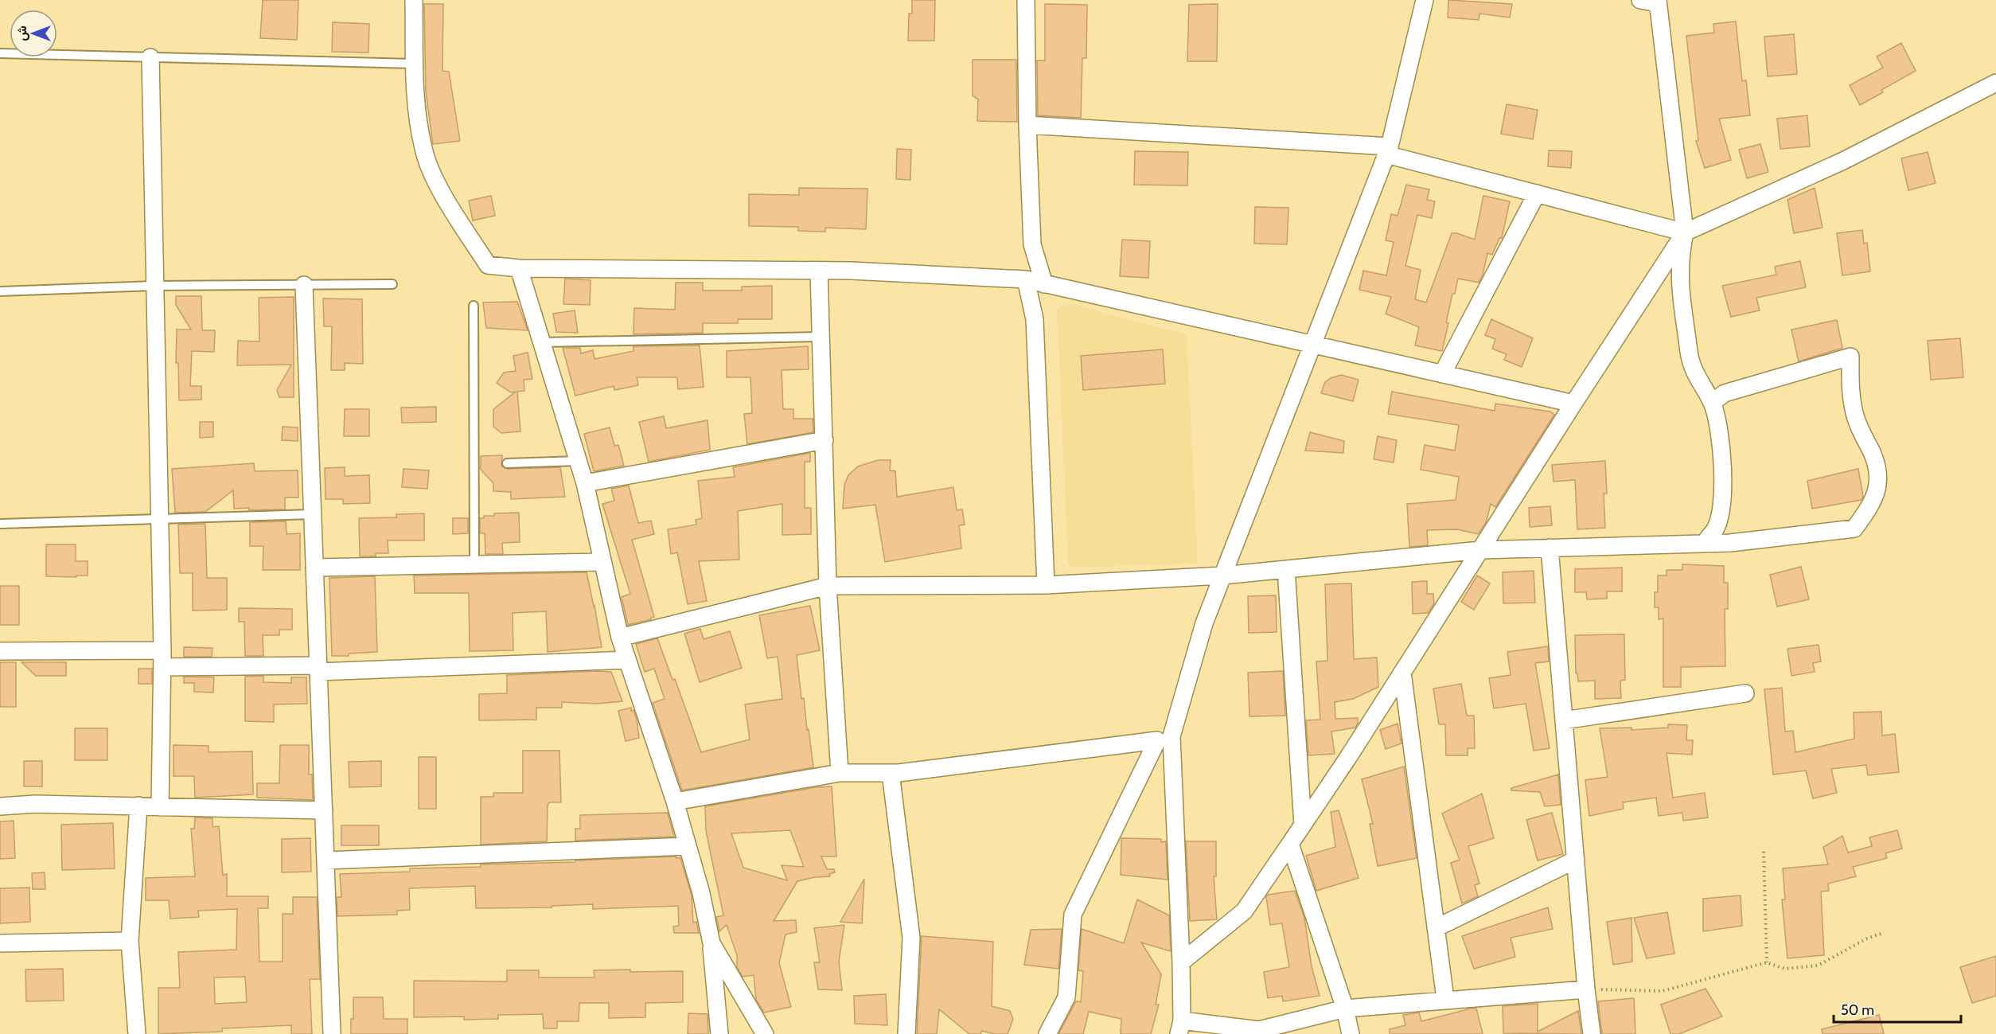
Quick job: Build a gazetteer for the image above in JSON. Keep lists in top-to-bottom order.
{
  "scale_bar": "50 m",
  "north": "left"
}
